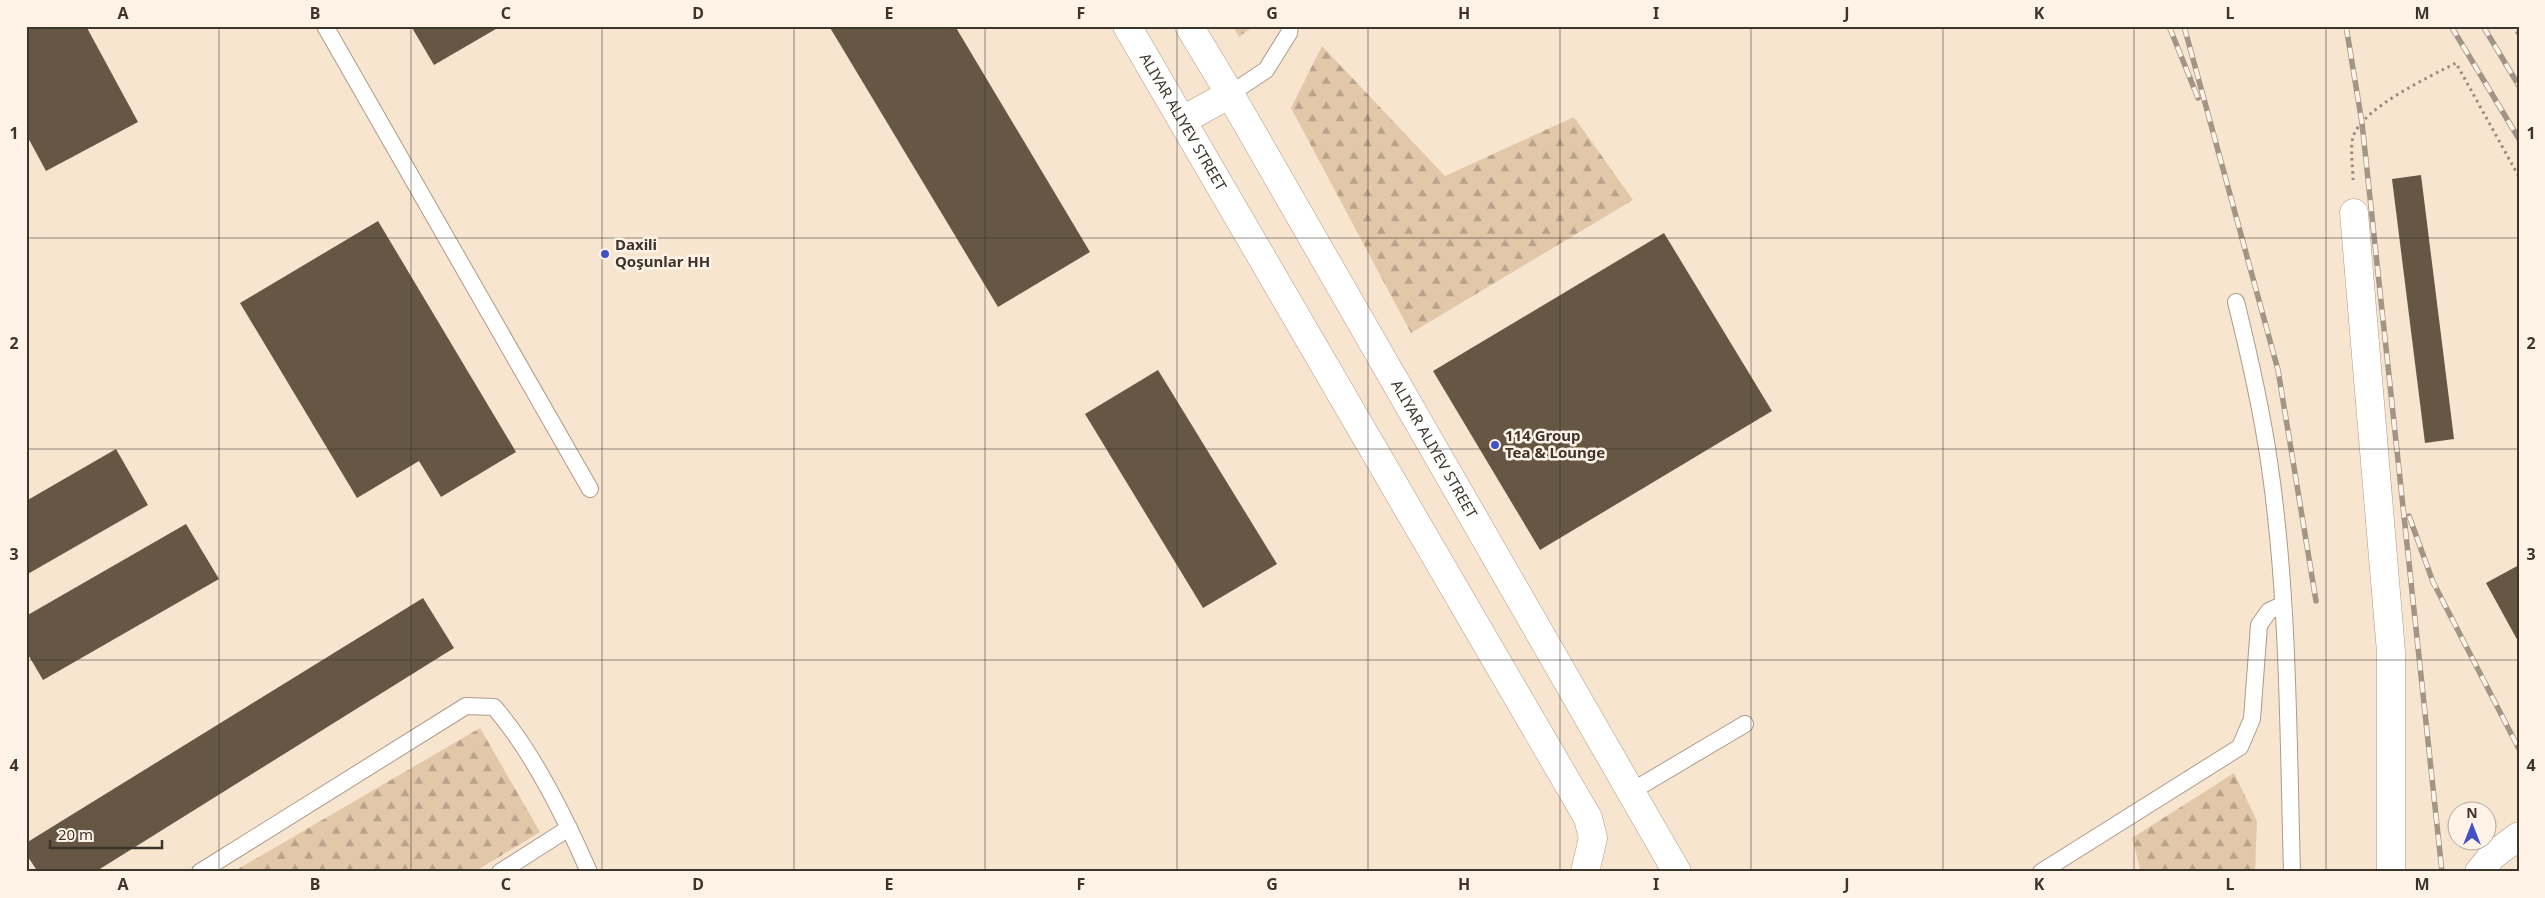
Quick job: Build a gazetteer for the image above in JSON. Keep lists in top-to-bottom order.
{
  "streets": {
    "street": ["ALIYAR ALIYEV STREET"]
  },
  "places": ["Daxili Qoşunlar HH", "114 Group Tea & Lounge"],
  "scale_bar": "20 m",
  "north": "top",
  "grid": {
    "columns": [
      "A",
      "B",
      "C",
      "D",
      "E",
      "F",
      "G",
      "H",
      "I",
      "J",
      "K",
      "L",
      "M"
    ],
    "rows": [
      "1",
      "2",
      "3",
      "4"
    ]
  }
}
